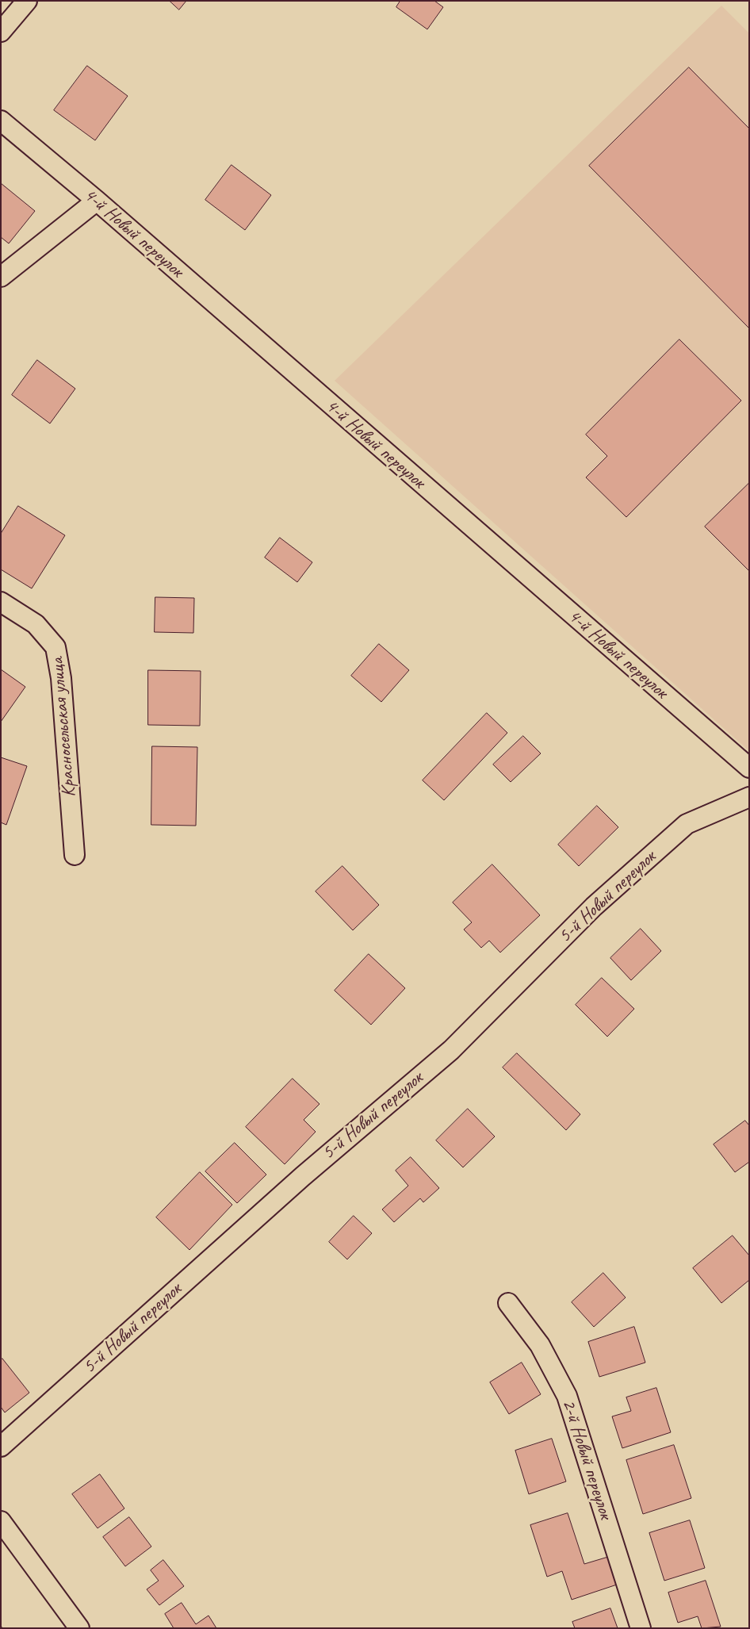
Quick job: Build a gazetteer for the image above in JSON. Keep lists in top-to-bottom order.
{
  "streets": {
    "street": [
      "4-й Новый переулок",
      "Красносельская улица",
      "5-й Новый переулок",
      "2-й Новый переулок"
    ]
  }
}
